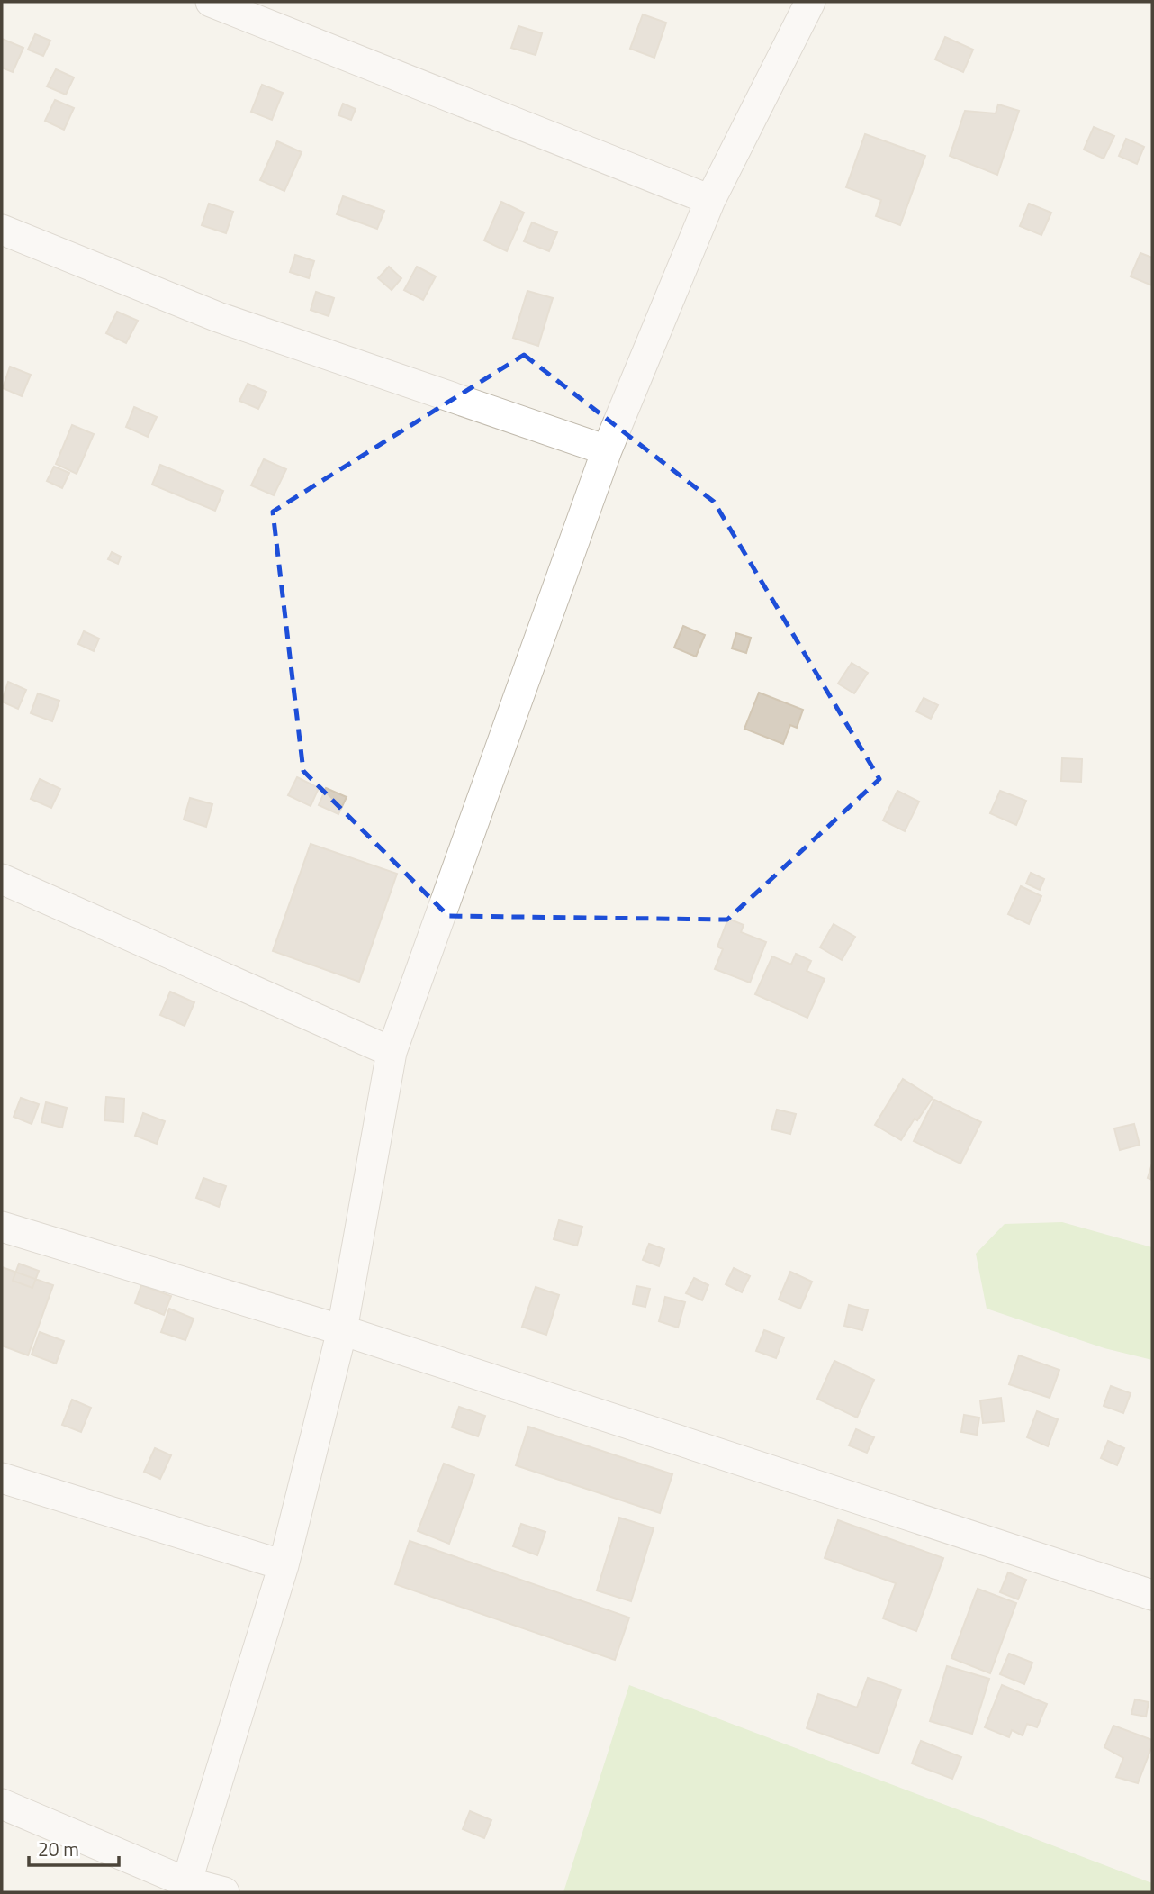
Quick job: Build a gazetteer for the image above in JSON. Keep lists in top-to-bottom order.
{
  "scale_bar": "20 m"
}
